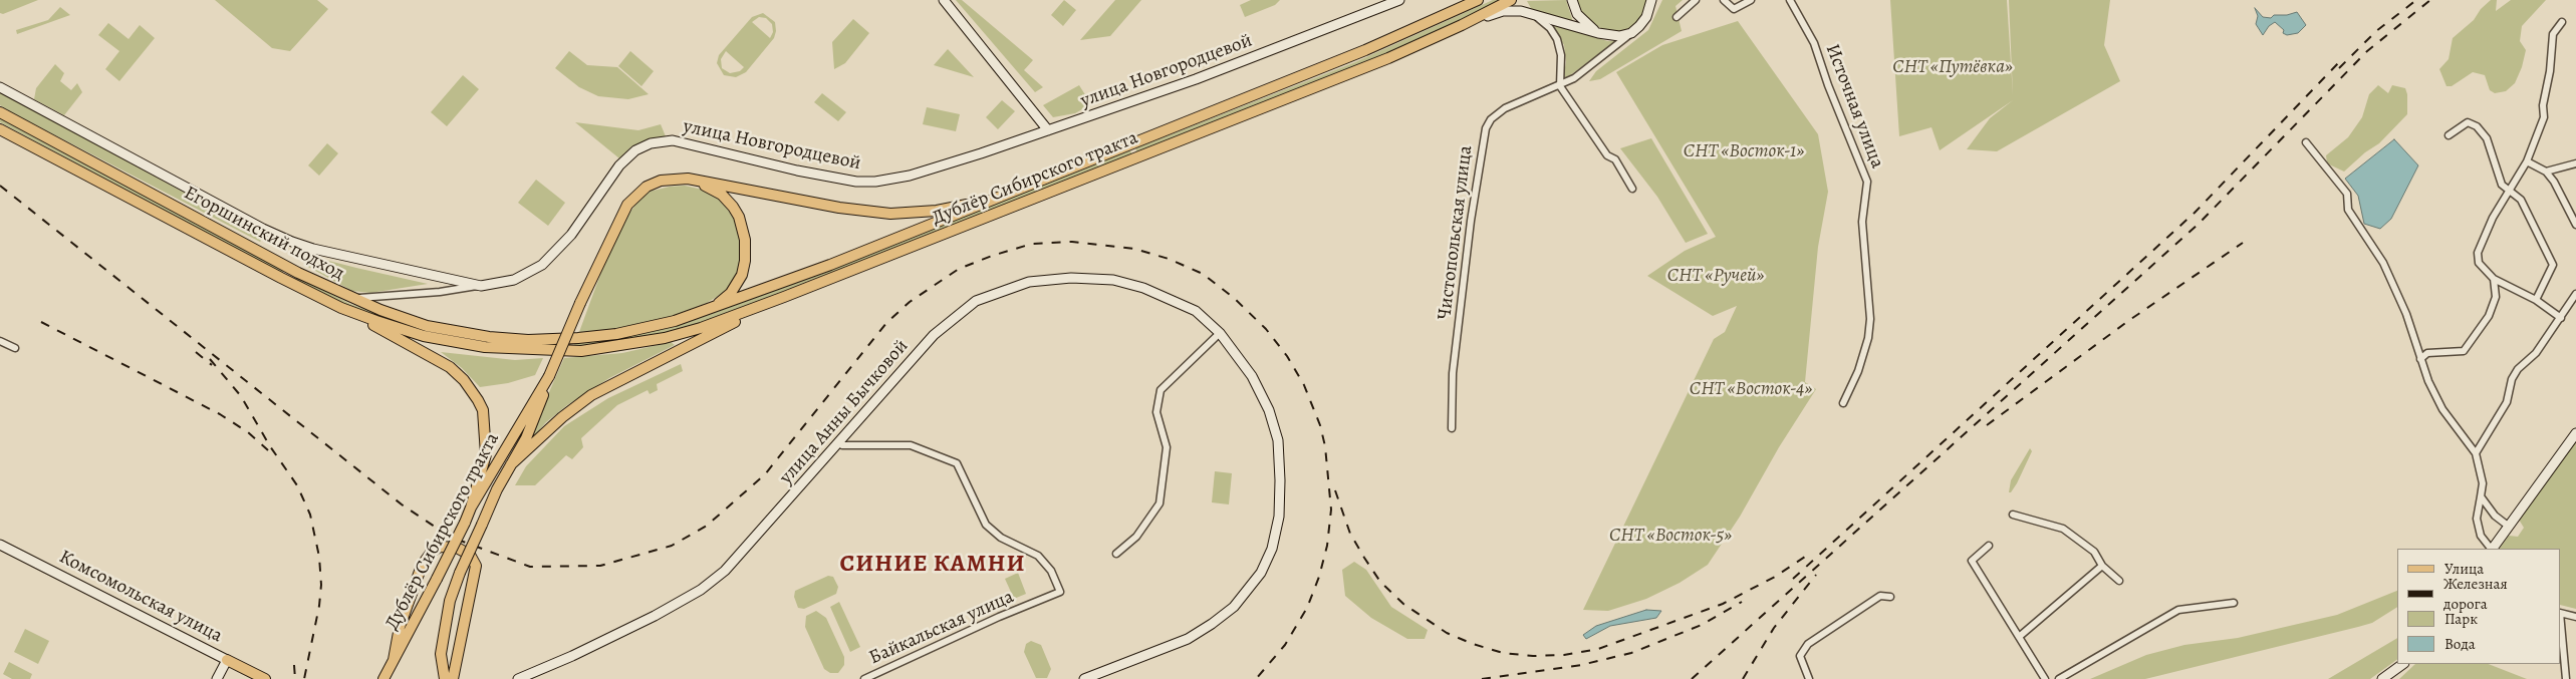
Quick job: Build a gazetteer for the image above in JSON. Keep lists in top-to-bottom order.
{
  "streets": {
    "main road": ["Дублёр Сибирского тракта", "Егоршинский подход", "Комсомольская улица"],
    "street": [
      "улица Новгородцевой",
      "Источная улица",
      "Чистопольская улица",
      "улица Анны Бычковой",
      "Байкальская улица"
    ]
  },
  "crossings": [
    ["Дублёр Сибирского тракта", "Егоршинский подход"],
    ["улица Анны Бычковой", "Байкальская улица"]
  ],
  "districts": ["СИНИЕ КАМНИ"],
  "parks": [
    "СНТ «Путёвка»",
    "СНТ «Восток-1»",
    "СНТ «Ручей»",
    "СНТ «Восток-4»",
    "СНТ «Восток-5»"
  ],
  "legend": [
    "Улица",
    "Железная дорога",
    "Парк",
    "Вода"
  ]
}
